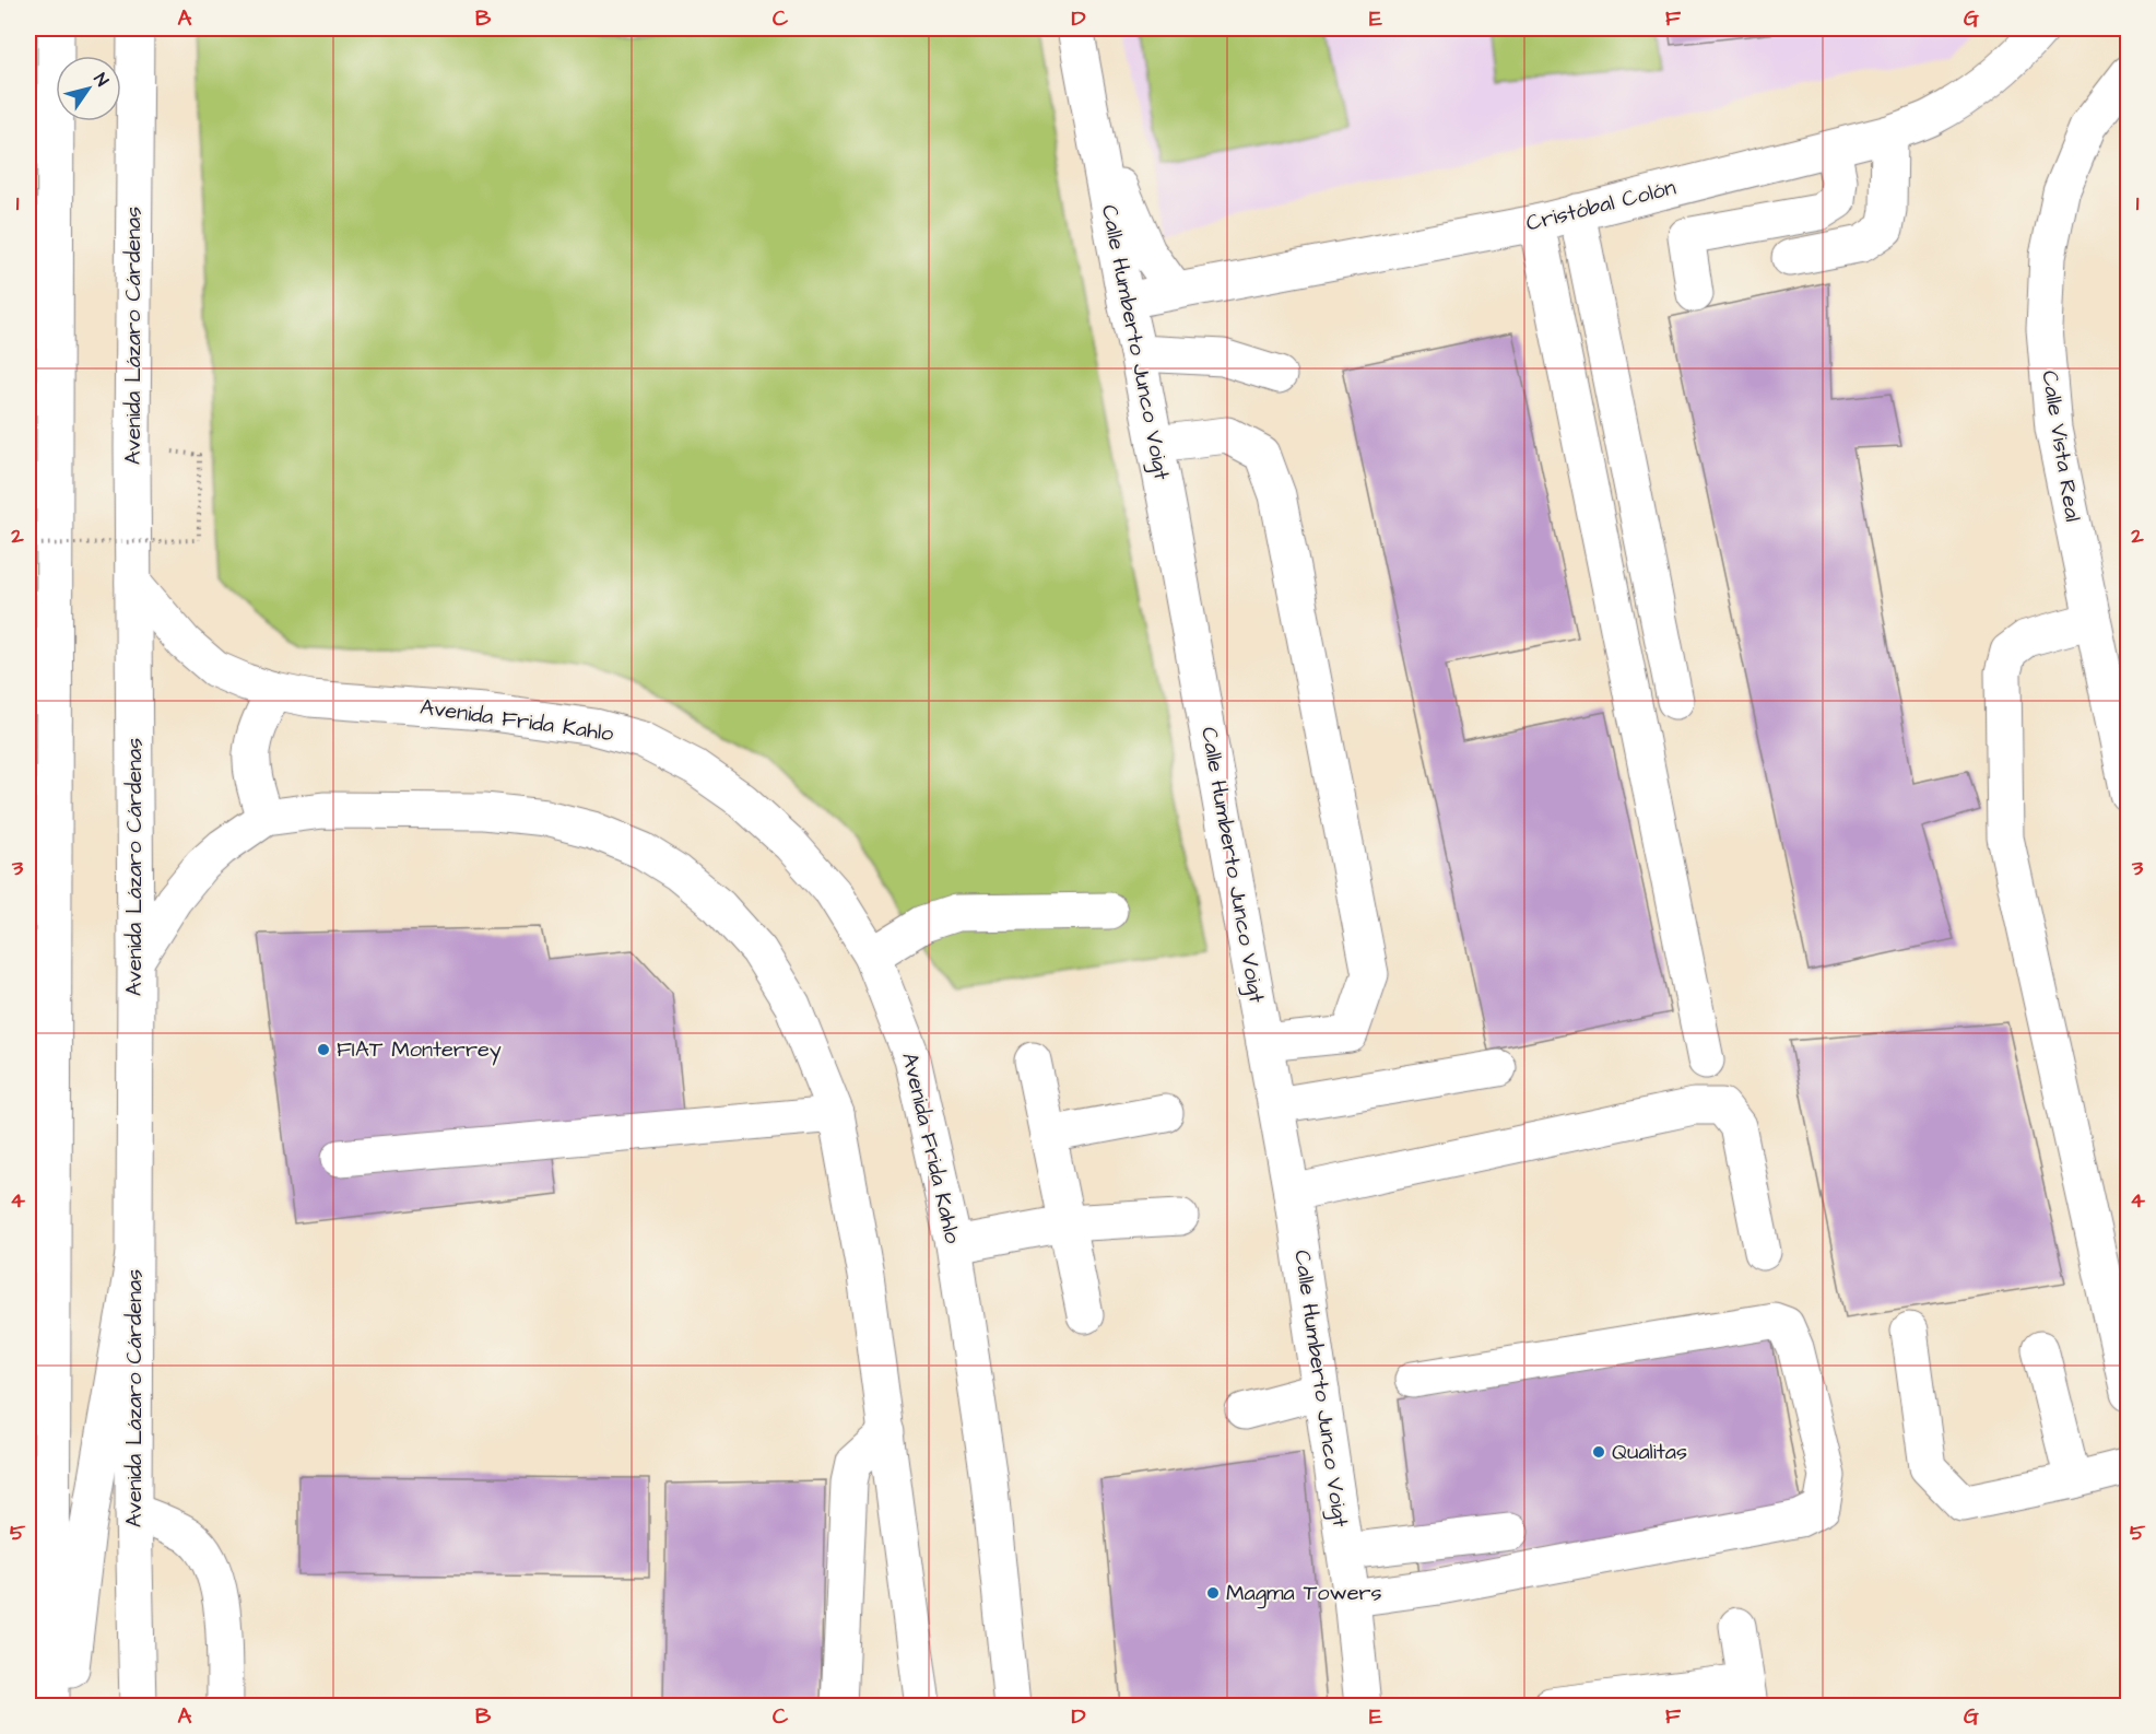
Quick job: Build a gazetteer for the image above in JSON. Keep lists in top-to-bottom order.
{
  "streets": {
    "main road": [
      "Cristóbal Colón",
      "Avenida Lázaro Cárdenas",
      "Calle Humberto Junco Voigt",
      "Calle Vista Real",
      "Avenida Frida Kahlo"
    ]
  },
  "crossings": [
    ["Cristóbal Colón", "Calle Humberto Junco Voigt"],
    ["Avenida Lázaro Cárdenas", "Avenida Frida Kahlo"]
  ],
  "places": ["FIAT Monterrey", "Qualitas", "Magma Towers"],
  "north": "top right",
  "grid": {
    "columns": [
      "A",
      "B",
      "C",
      "D",
      "E",
      "F",
      "G"
    ],
    "rows": [
      "1",
      "2",
      "3",
      "4",
      "5"
    ]
  }
}
